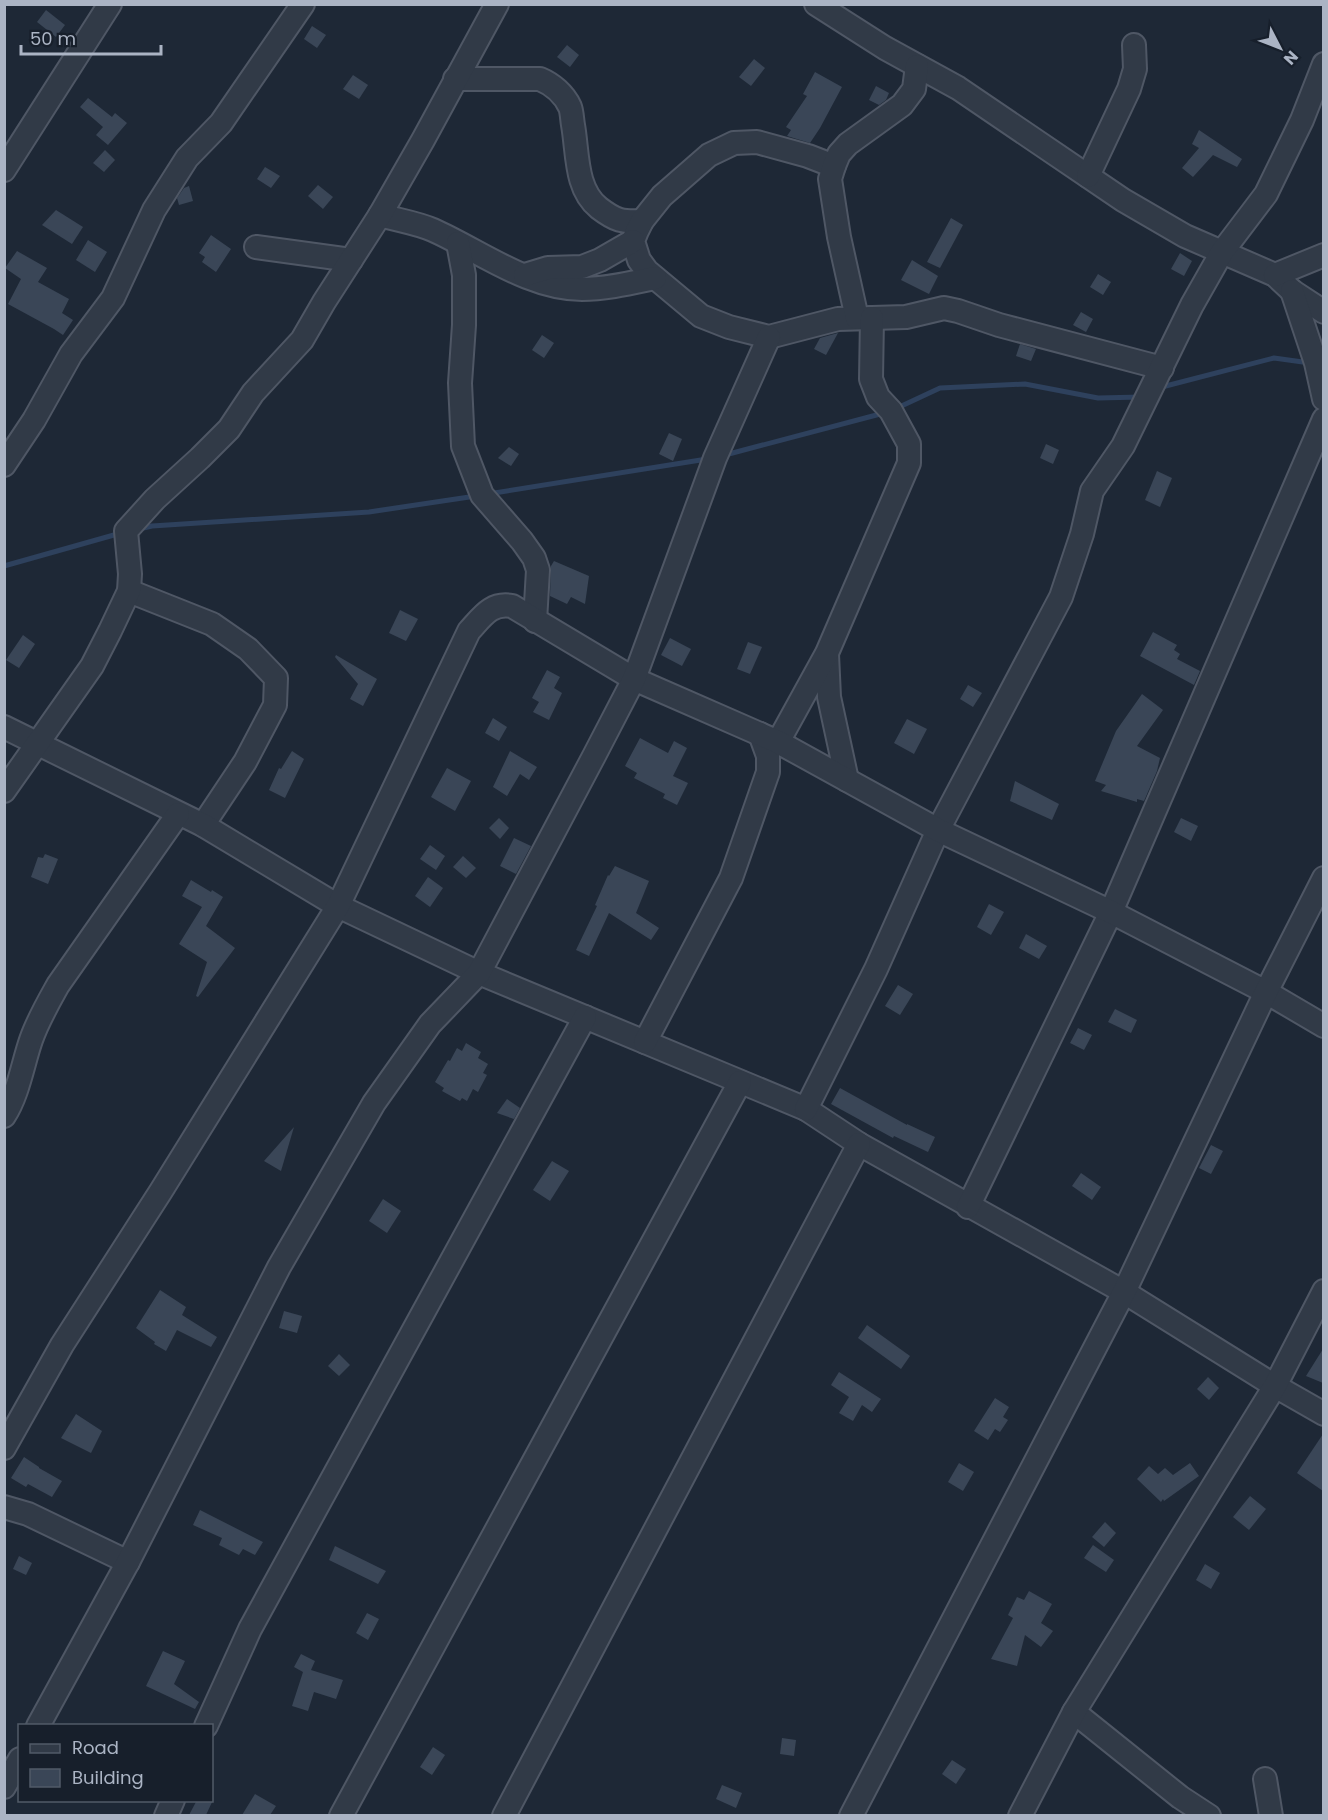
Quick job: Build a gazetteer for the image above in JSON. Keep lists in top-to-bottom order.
{
  "legend": ["Road", "Building"],
  "scale_bar": "50 m",
  "north": "bottom right"
}
